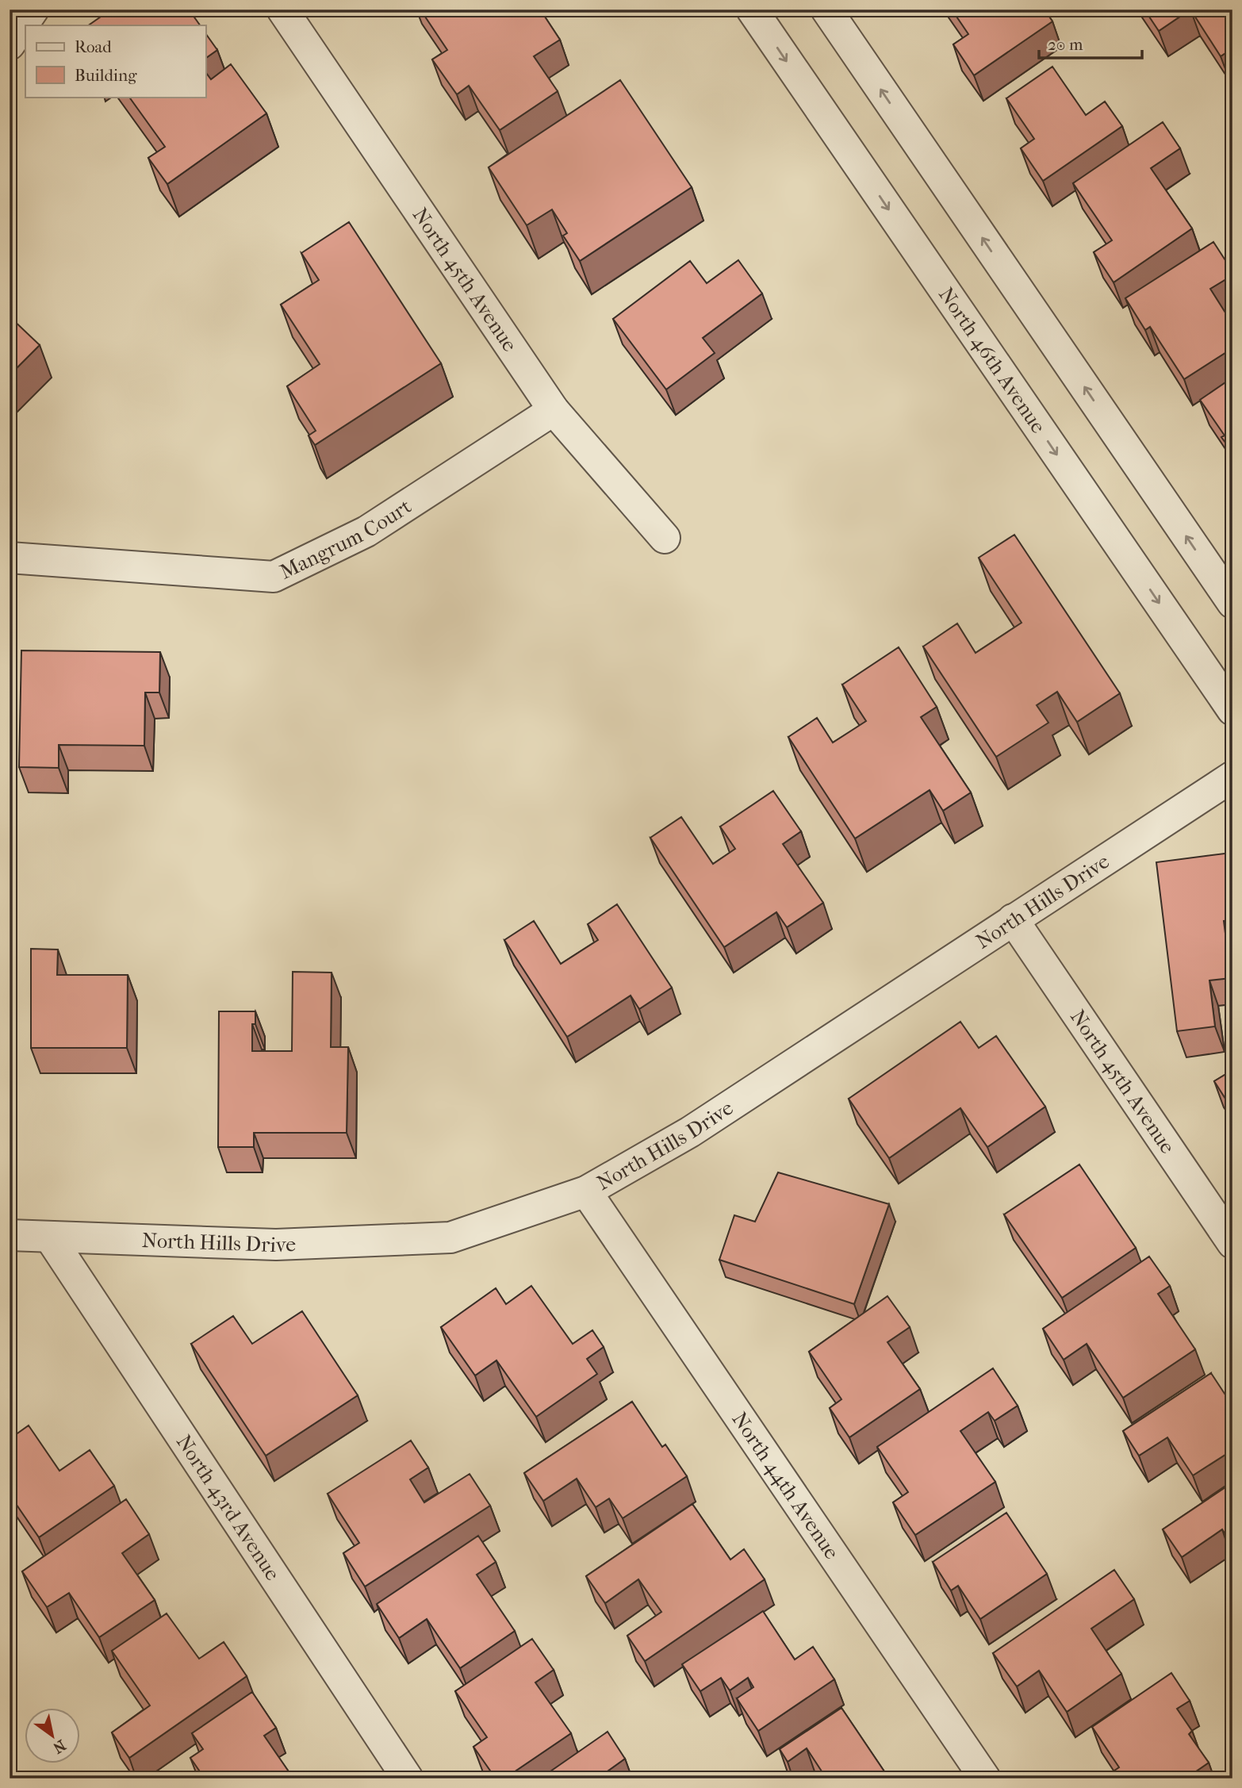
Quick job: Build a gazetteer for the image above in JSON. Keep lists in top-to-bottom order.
{
  "streets": {
    "street": [
      "North 45th Avenue",
      "North 46th Avenue",
      "Mangrum Court",
      "North Hills Drive",
      "North 44th Avenue",
      "North 43rd Avenue"
    ]
  },
  "crossings": [
    ["North 45th Avenue", "Mangrum Court"],
    ["North 45th Avenue", "North Hills Drive"],
    ["North Hills Drive", "North 44th Avenue"],
    ["North Hills Drive", "North 43rd Avenue"]
  ],
  "legend": ["Road", "Building"],
  "scale_bar": "20 m",
  "north": "bottom right"
}
